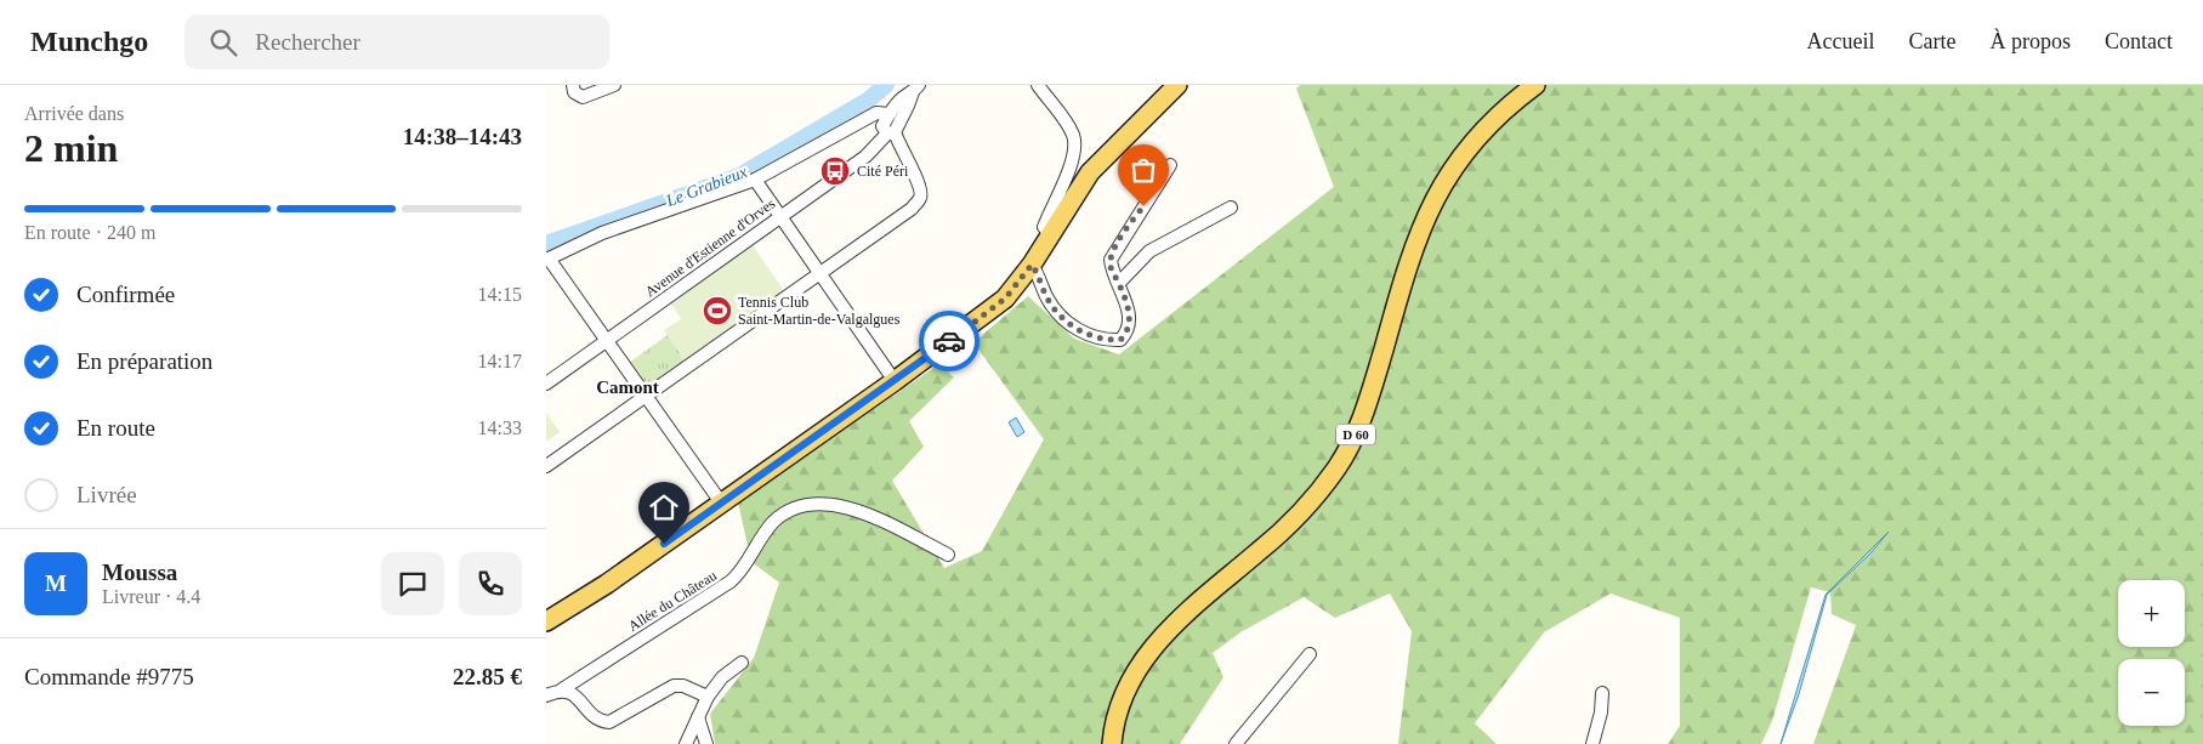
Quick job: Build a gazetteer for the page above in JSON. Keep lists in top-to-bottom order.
{
  "streets": {
    "main road": ["D 60"],
    "street": ["Avenue d'Estienne d'Orves", "Allée du Château"]
  },
  "districts": ["Camont"],
  "water": ["Le Grabieux"],
  "places": {
    "bus stop": ["Cité Péri"],
    "sports": ["Tennis Club Saint-Martin-de-Valgalgues"]
  },
  "page": {
    "header": "Munchgo",
    "search": "Rechercher",
    "nav": [
      "Accueil",
      "Carte",
      "À propos",
      "Contact"
    ],
    "heading": ["2 min", "Arrivée dans", "14:38–14:43"],
    "panel": [
      "Moussa",
      "Livreur · 4.4",
      "Commande #9775",
      "22.85 €"
    ],
    "bar": "En route · 240 m",
    "list": [
      ["Confirmée", "14:15"],
      ["En préparation", "14:17"],
      ["En route", "14:33"],
      "Livrée"
    ],
    "round": "M",
    "map_buttons": ["+", "−"]
  }
}
